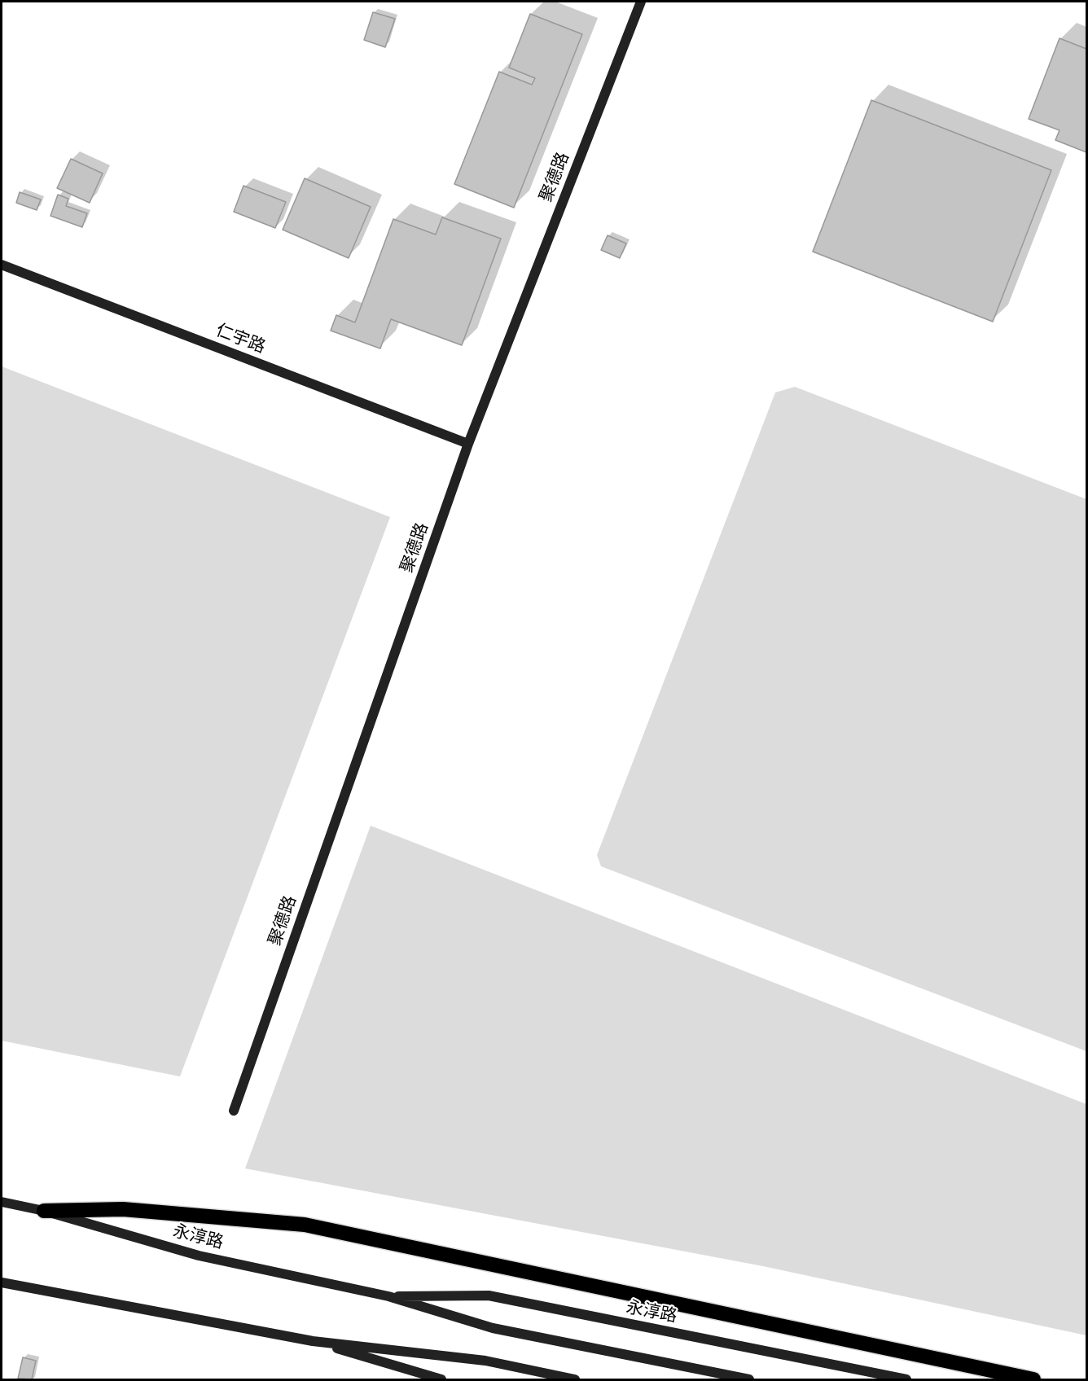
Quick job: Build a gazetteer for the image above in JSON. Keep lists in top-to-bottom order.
{
  "streets": {
    "main road": ["聚德路", "仁宇路", "永淳路"]
  },
  "crossings": [
    ["聚德路", "仁宇路"]
  ]
}
